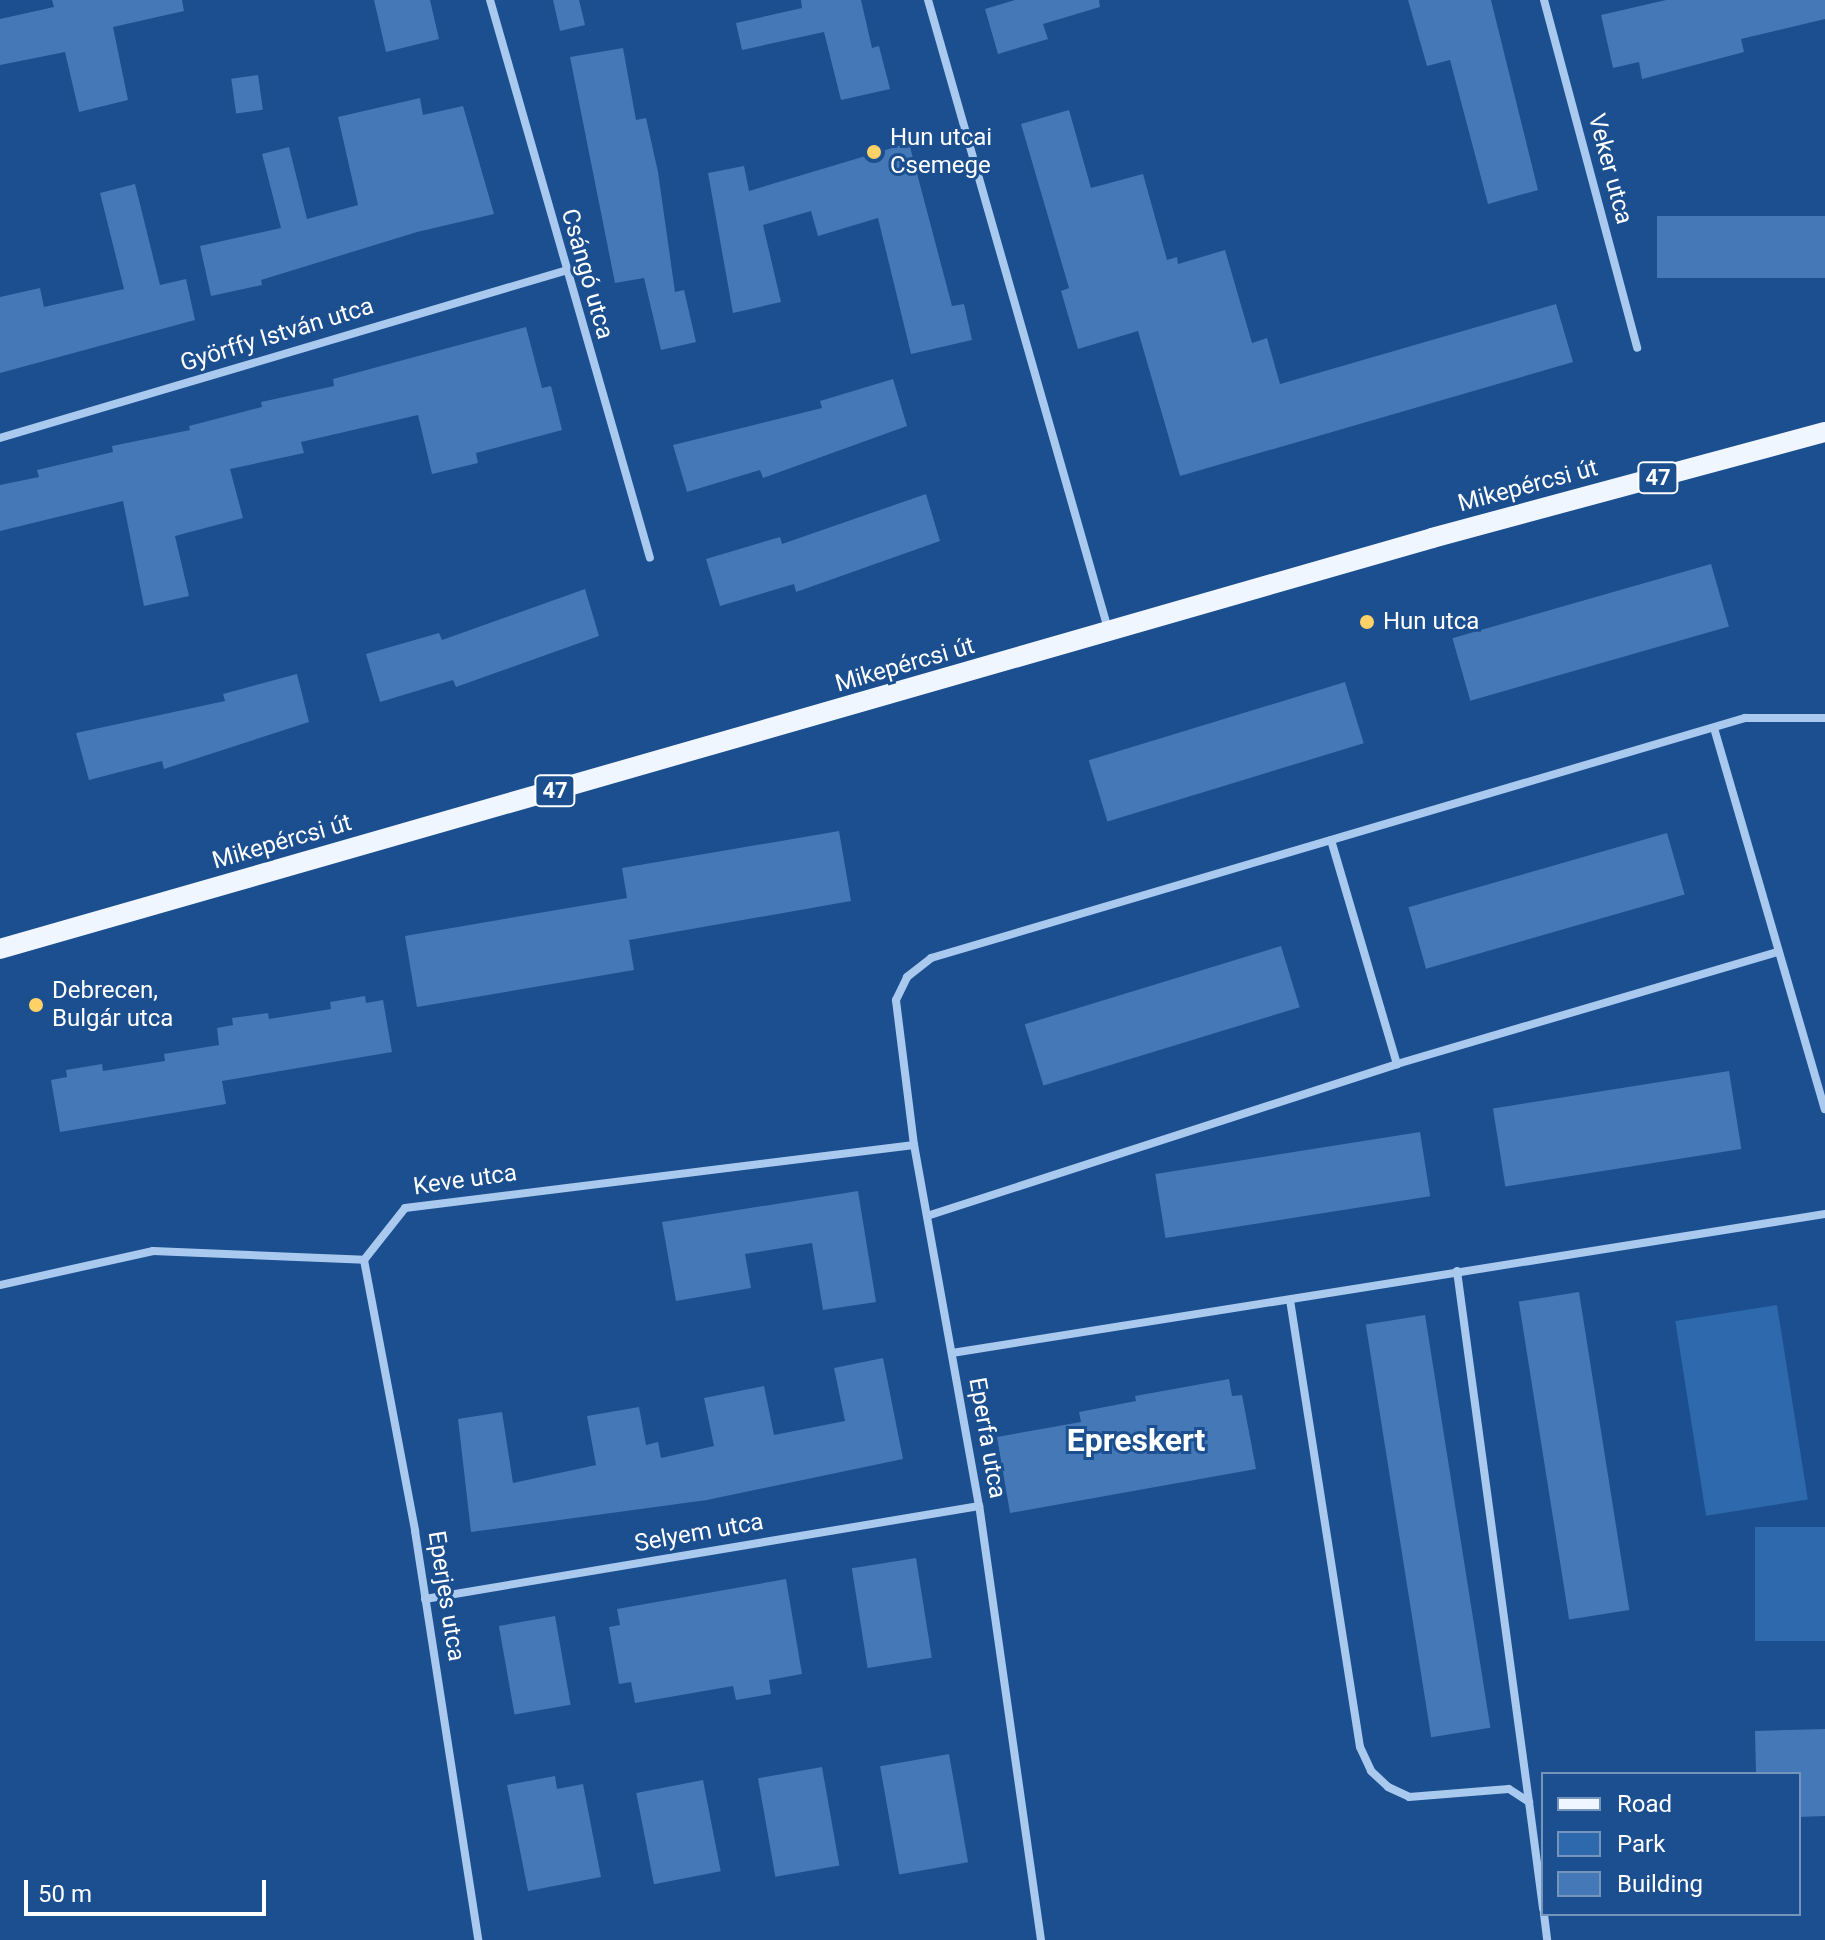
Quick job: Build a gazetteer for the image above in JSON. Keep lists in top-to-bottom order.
{
  "streets": {
    "main road": ["47", "Mikepércsi út"],
    "street": [
      "Veker utca",
      "Csángó utca",
      "Györffy István utca",
      "Keve utca",
      "Eperfa utca",
      "Selyem utca",
      "Eperjes utca"
    ]
  },
  "crossings": [
    ["Csángó utca", "Györffy István utca"],
    ["Keve utca", "Eperfa utca"],
    ["Keve utca", "Eperjes utca"],
    ["Eperfa utca", "Selyem utca"],
    ["Selyem utca", "Eperjes utca"]
  ],
  "districts": ["Epreskert"],
  "places": ["Hun utcai Csemege", "Hun utca", "Debrecen, Bulgár utca"],
  "legend": ["Road", "Park", "Building"],
  "scale_bar": "50 m"
}
